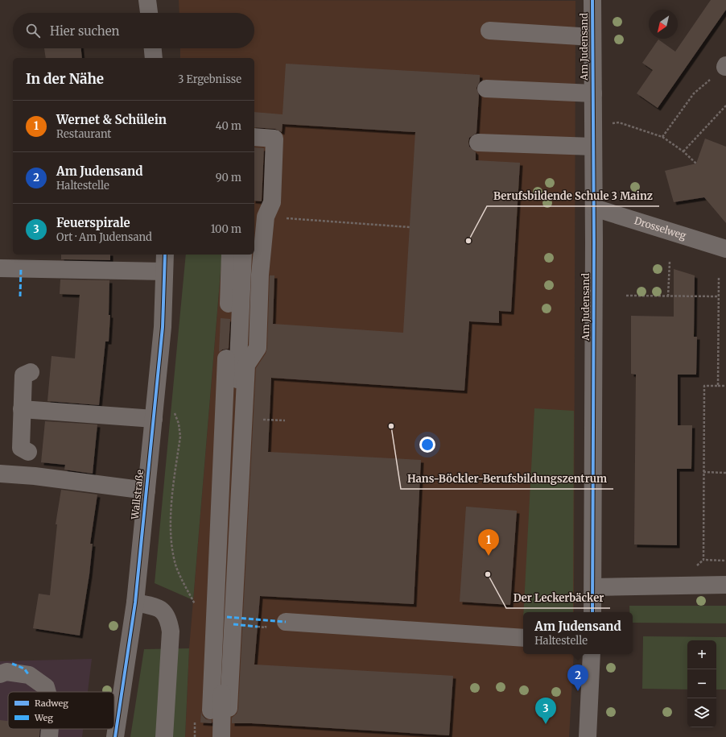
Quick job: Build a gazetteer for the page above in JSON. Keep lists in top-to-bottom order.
{
  "streets": {
    "street": ["Am Judensand", "Drosselweg", "Wallstraße"]
  },
  "crossings": [
    ["Am Judensand", "Drosselweg"]
  ],
  "places": ["Berufsbildende Schule 3 Mainz", "Hans-Böckler-Berufsbildungszentrum", "Der Leckerbäcker"],
  "legend": ["Radweg", "Weg"],
  "north": "bottom left",
  "page": {
    "search": "Hier suchen",
    "heading": ["In der Nähe", "3 Ergebnisse"],
    "list": [
      {
        "mark": "1",
        "name": "Wernet & Schülein",
        "note": "Restaurant",
        "value": "40 m"
      },
      {
        "mark": "2",
        "name": "Am Judensand",
        "note": "Haltestelle",
        "value": "90 m"
      },
      {
        "mark": "3",
        "name": "Feuerspirale",
        "note": "Ort · Am Judensand",
        "value": "100 m"
      }
    ],
    "pins": ["1", "2", "3"],
    "popup": ["Am Judensand", "Haltestelle"],
    "map_buttons": ["+", "−"]
  }
}
